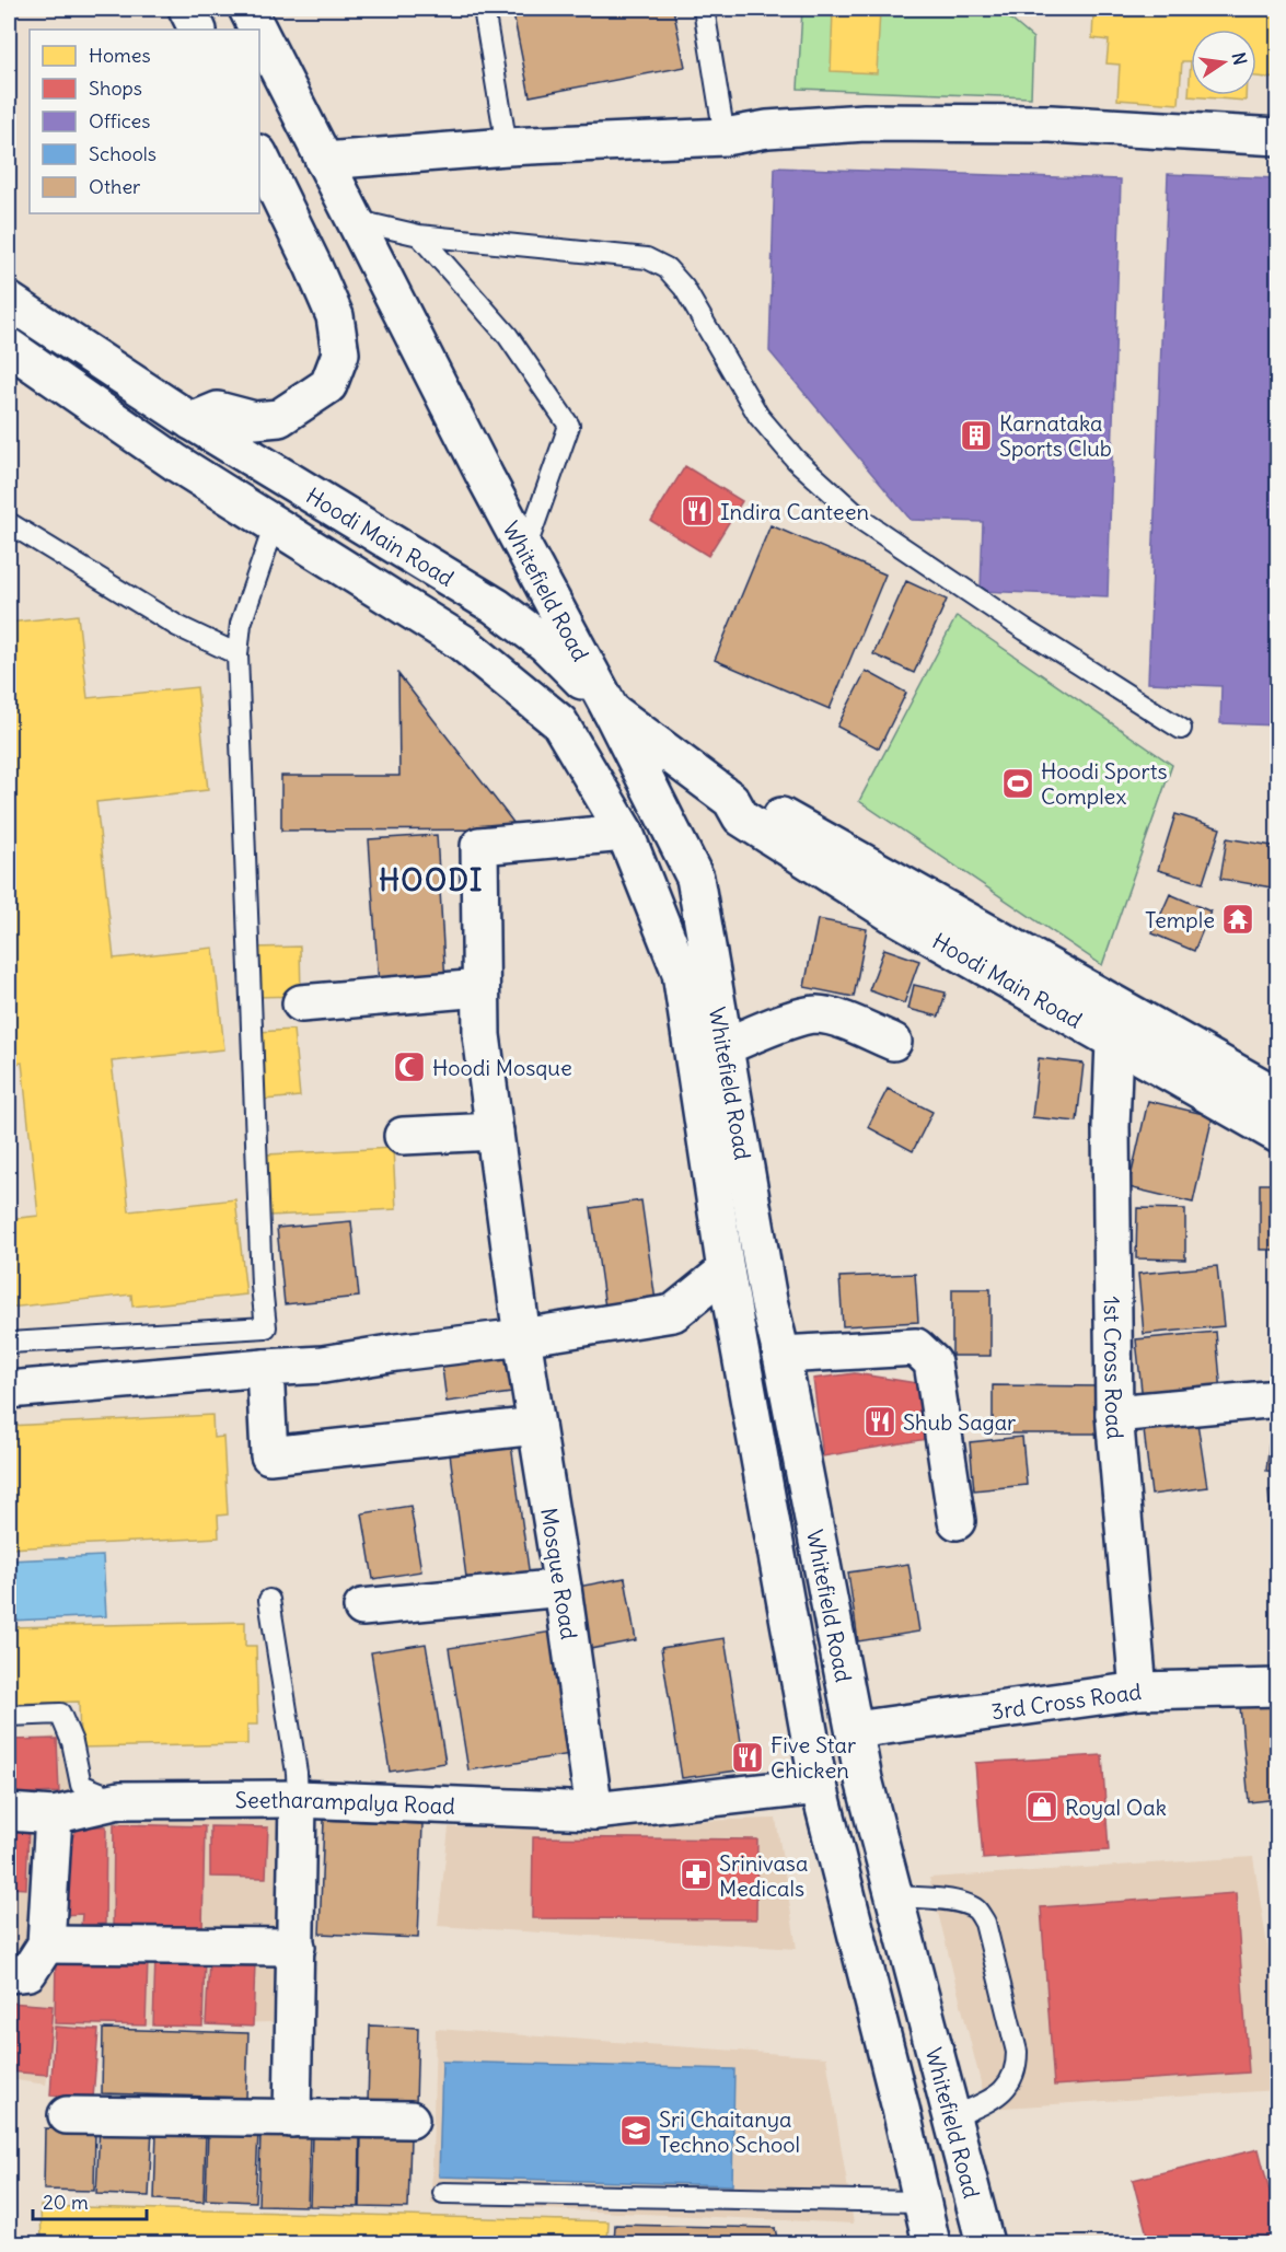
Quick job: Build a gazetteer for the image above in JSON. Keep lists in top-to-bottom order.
{
  "streets": {
    "street": [
      "Hoodi Main Road",
      "Whitefield Road",
      "1st Cross Road",
      "Mosque Road",
      "3rd Cross Road",
      "Seetharampalya Road"
    ]
  },
  "crossings": [
    ["Hoodi Main Road", "Whitefield Road"],
    ["Hoodi Main Road", "1st Cross Road"],
    ["Whitefield Road", "Mosque Road"],
    ["Whitefield Road", "3rd Cross Road"],
    ["Whitefield Road", "Seetharampalya Road"],
    ["1st Cross Road", "3rd Cross Road"],
    ["Mosque Road", "Seetharampalya Road"]
  ],
  "districts": ["HOODI"],
  "places": {
    "building": ["Karnataka Sports Club"],
    "restaurant": ["Indira Canteen", "Shub Sagar", "Five Star Chicken"],
    "sports": ["Hoodi Sports Complex"],
    "temple": ["Temple"],
    "mosque": ["Hoodi Mosque"],
    "shop": ["Royal Oak"],
    "pharmacy": ["Srinivasa Medicals"],
    "school or university": ["Sri Chaitanya Techno School"]
  },
  "legend": [
    "Homes",
    "Shops",
    "Offices",
    "Schools",
    "Other"
  ],
  "scale_bar": "20 m",
  "north": "right"
}
